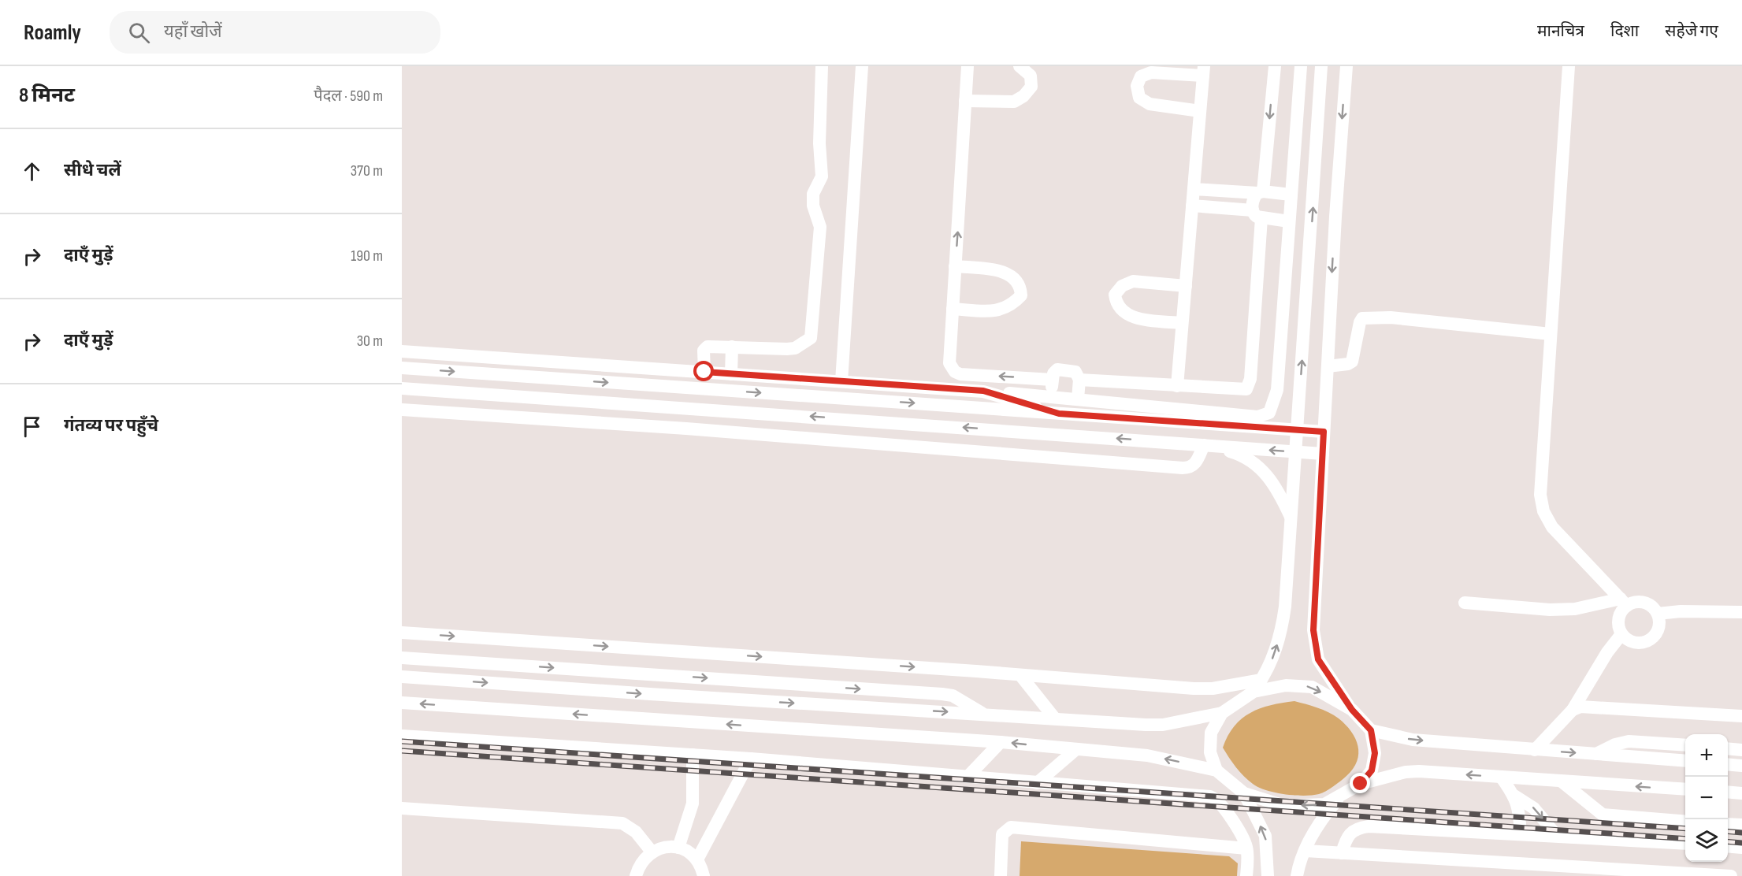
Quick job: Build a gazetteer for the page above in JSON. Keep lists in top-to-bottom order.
{
  "page": {
    "header": "Roamly",
    "search": "यहाँ खोजें",
    "nav": ["मानचित्र", "दिशा", "सहेजे गए"],
    "heading": ["8 मिनट", "पैदल · 590 m"],
    "list": [
      ["सीधे चलें", "370 m"],
      ["दाएँ मुड़ें", "190 m"],
      ["दाएँ मुड़ें", "30 m"],
      "गंतव्य पर पहुँचे"
    ],
    "map_buttons": ["+", "−"]
  }
}
